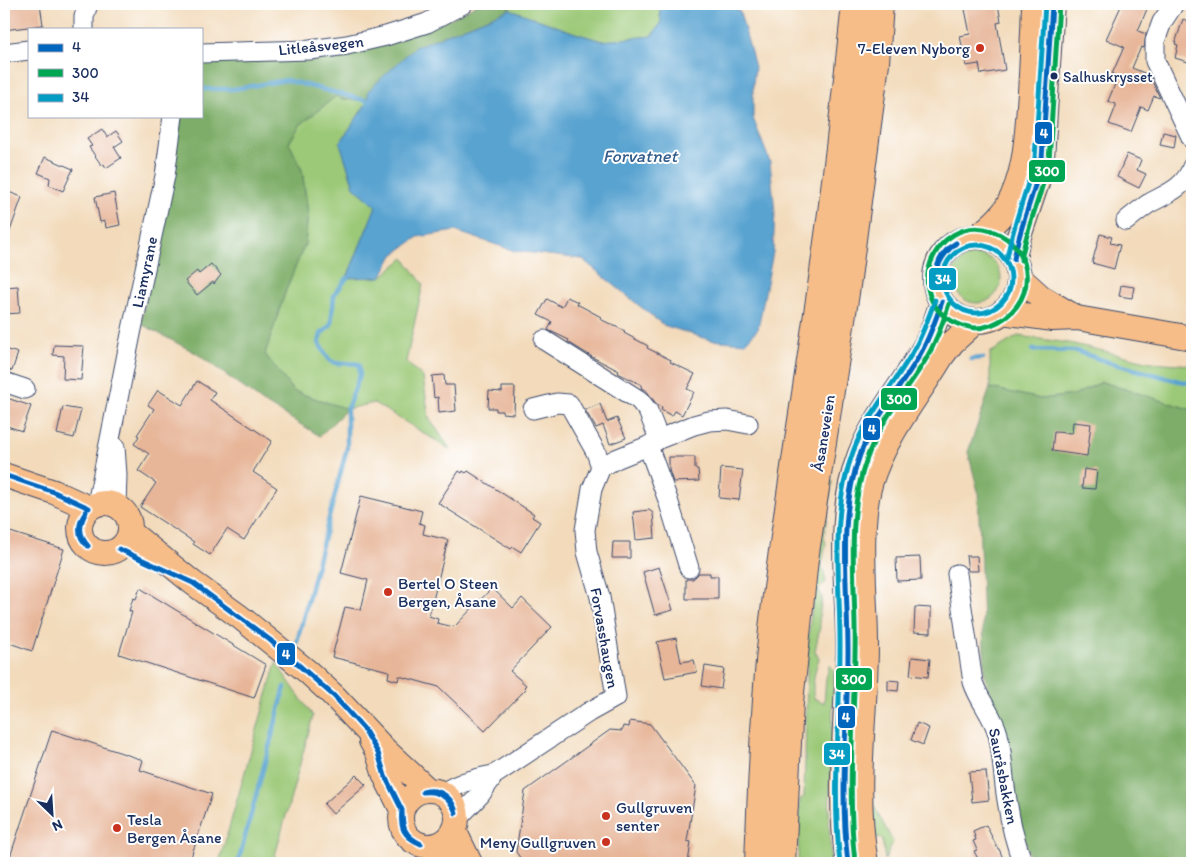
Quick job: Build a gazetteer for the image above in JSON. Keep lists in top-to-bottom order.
{
  "streets": {
    "highway": ["Åsaneveien"],
    "street": [
      "Litleåsvegen",
      "Liamyrane",
      "Forvasshaugen",
      "Sauråsbakken"
    ]
  },
  "water": ["Forvatnet"],
  "places": [
    "7-Eleven Nyborg",
    "Salhuskrysset",
    "Bertel O Steen Bergen, Åsane",
    "Gullgruven senter",
    "Tesla Bergen Åsane",
    "Meny Gullgruven"
  ],
  "lines": ["transit line 4", "transit line 300", "transit line 34"],
  "legend": ["4", "300", "34"],
  "north": "bottom right"
}
